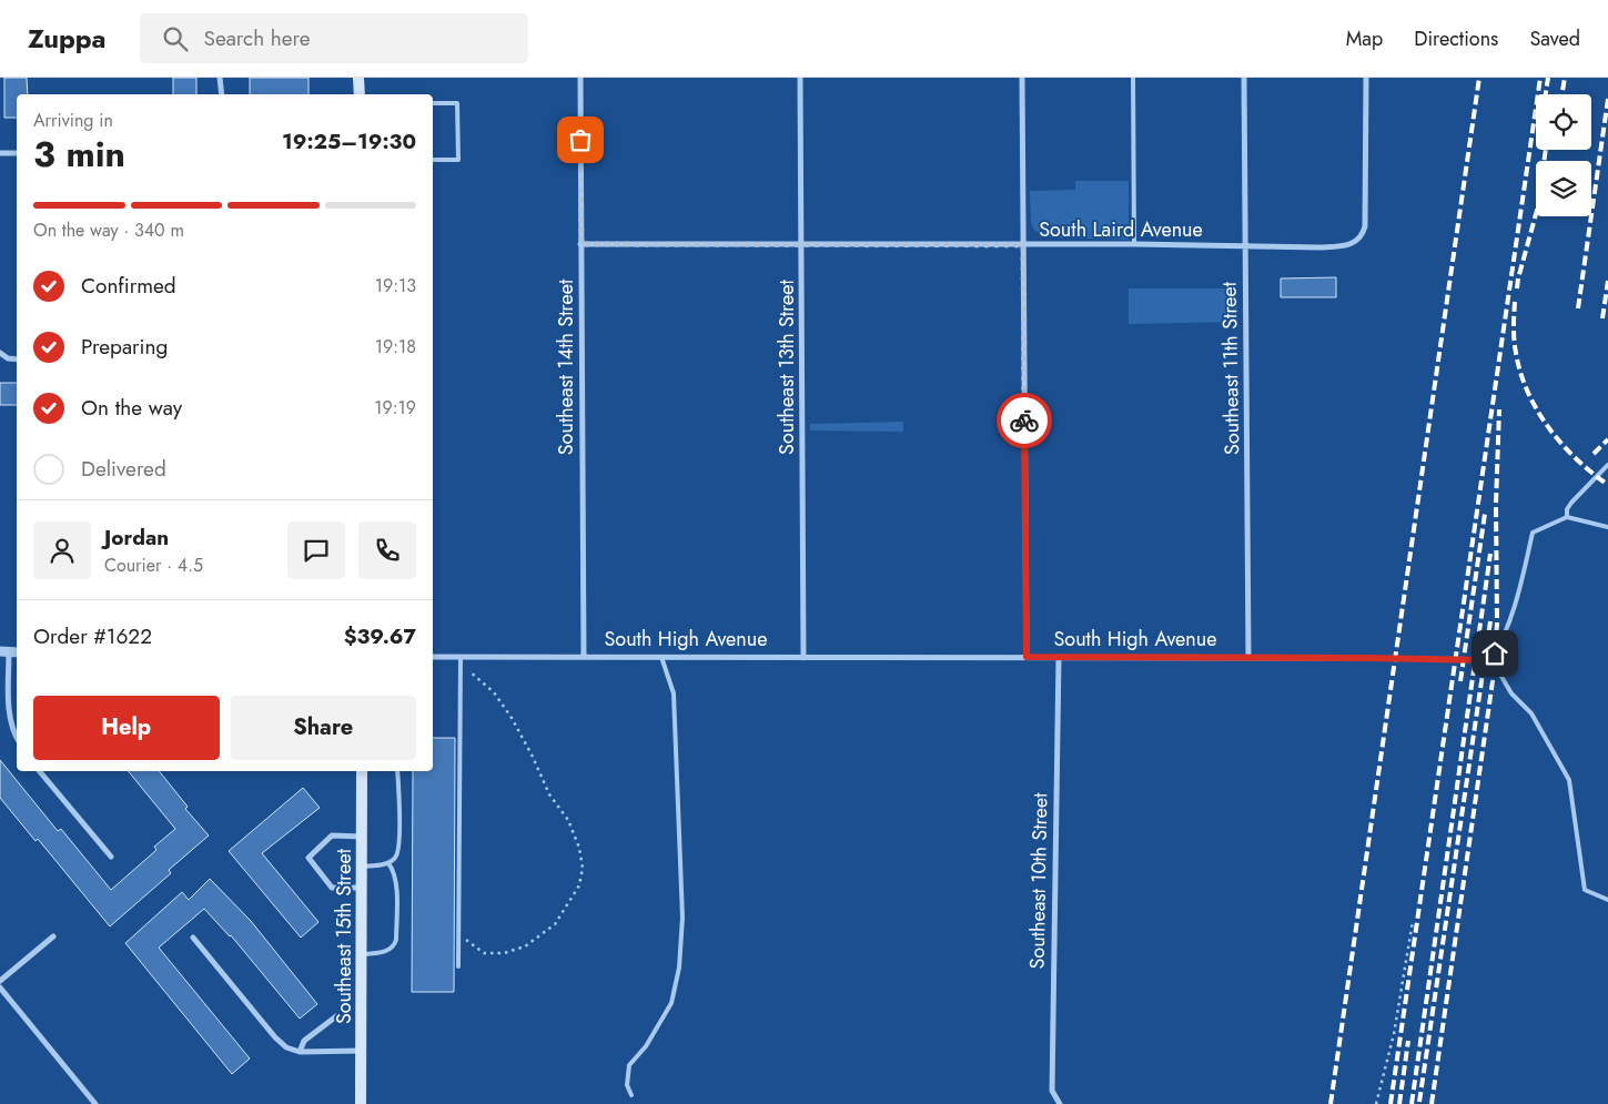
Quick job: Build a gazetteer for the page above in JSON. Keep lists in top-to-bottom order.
{
  "streets": {
    "main road": ["Southeast 15th Street"],
    "street": [
      "South Laird Avenue",
      "Southeast 14th Street",
      "Southeast 13th Street",
      "Southeast 11th Street",
      "South High Avenue",
      "Southeast 10th Street"
    ]
  },
  "crossings": [
    ["South Laird Avenue", "Southeast 14th Street"],
    ["South Laird Avenue", "Southeast 13th Street"],
    ["South Laird Avenue", "Southeast 11th Street"],
    ["Southeast 14th Street", "South High Avenue"],
    ["Southeast 13th Street", "South High Avenue"],
    ["Southeast 11th Street", "South High Avenue"],
    ["South High Avenue", "Southeast 10th Street"]
  ],
  "page": {
    "header": "Zuppa",
    "search": "Search here",
    "nav": ["Map", "Directions", "Saved"],
    "heading": ["3 min", "Arriving in", "19:25–19:30"],
    "panel": [
      "Jordan",
      "Courier · 4.5",
      "Order #1622",
      "$39.67"
    ],
    "bar": "On the way · 340 m",
    "list": [
      ["Confirmed", "19:13"],
      ["Preparing", "19:18"],
      ["On the way", "19:19"],
      "Delivered"
    ],
    "buttons": ["Help", "Share"]
  }
}
